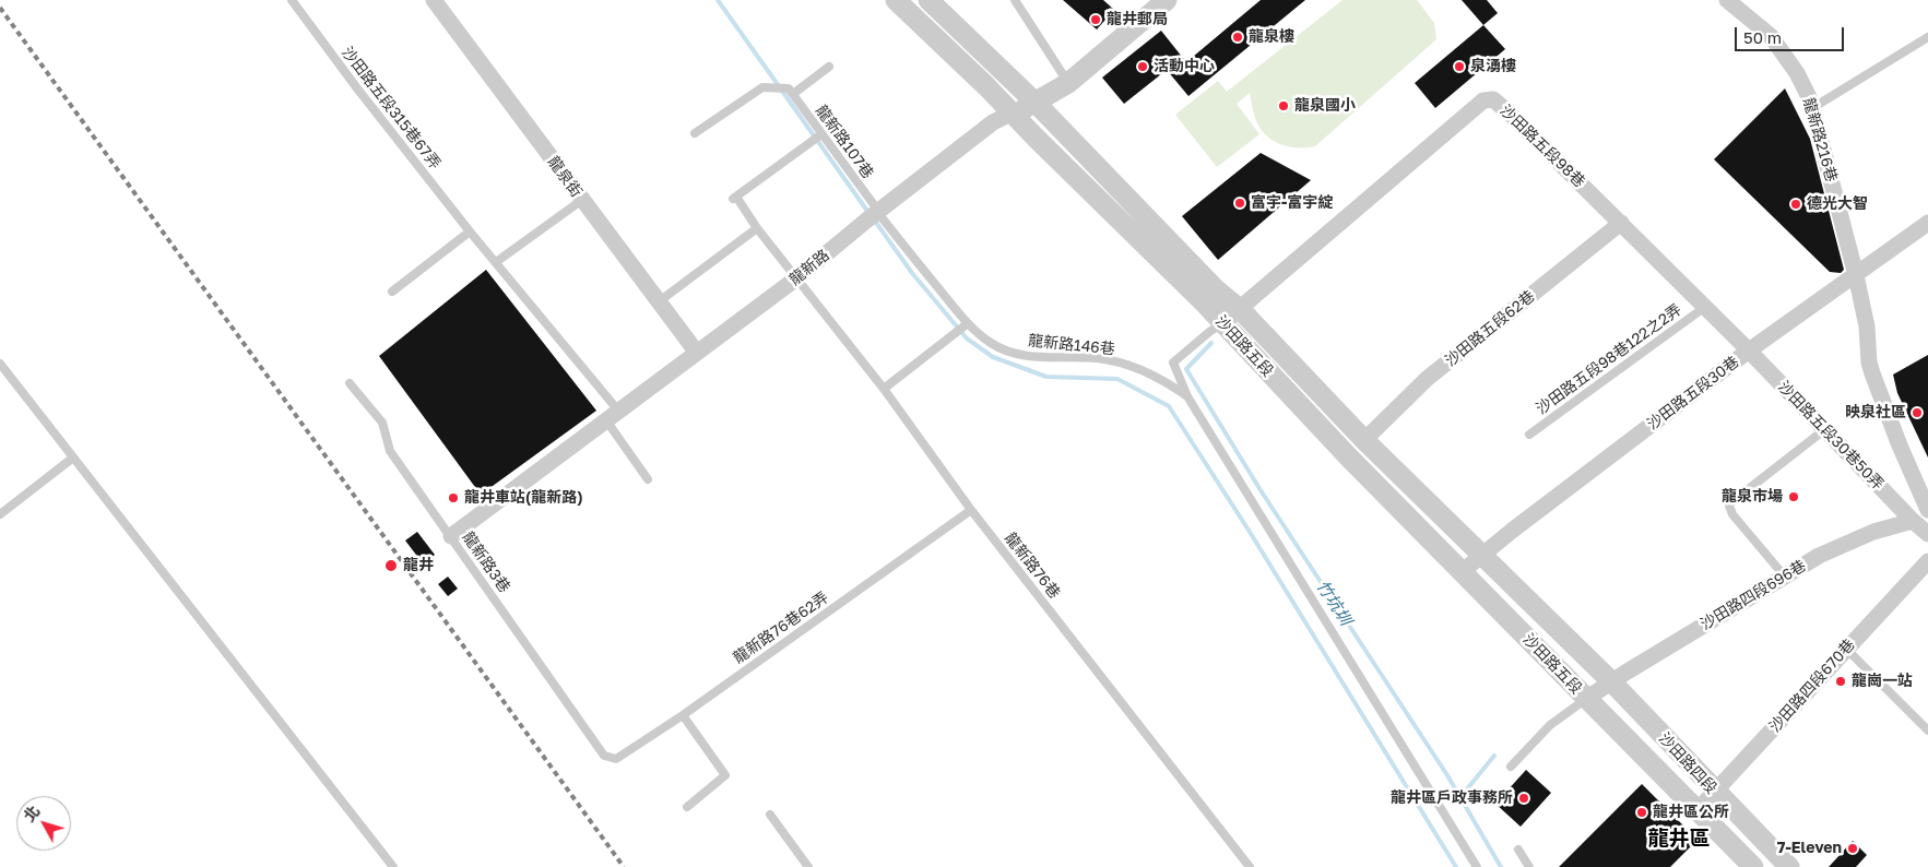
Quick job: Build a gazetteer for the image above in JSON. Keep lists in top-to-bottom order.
{
  "streets": {
    "street": [
      "龍新路216巷",
      "沙田路五段98巷",
      "龍泉街",
      "龍新路",
      "沙田路五段62巷",
      "沙田路五段",
      "沙田路五段30巷",
      "沙田路五段30巷50弄",
      "沙田路四段696巷",
      "沙田路四段670巷",
      "沙田路四段"
    ],
    "lane": [
      "沙田路五段315巷67弄",
      "龍新路107巷",
      "龍新路146巷",
      "沙田路五段98巷122之2弄",
      "龍新路3巷",
      "龍新路76巷",
      "龍新路76巷62弄"
    ]
  },
  "crossings": [
    ["沙田路五段315巷67弄", "龍新路"],
    ["龍新路216巷", "沙田路五段30巷"],
    ["龍新路107巷", "龍新路"],
    ["龍新路107巷", "龍新路146巷"],
    ["龍新路107巷", "龍新路76巷"],
    ["沙田路五段98巷", "沙田路五段62巷"],
    ["沙田路五段98巷", "沙田路五段"],
    ["沙田路五段98巷", "沙田路五段98巷122之2弄"],
    ["沙田路五段98巷", "沙田路五段30巷"],
    ["沙田路五段98巷", "沙田路五段30巷50弄"],
    ["龍泉街", "龍新路"],
    ["龍新路", "龍新路146巷"],
    ["龍新路", "沙田路五段"],
    ["龍新路", "龍新路3巷"],
    ["龍新路", "龍新路76巷"],
    ["沙田路五段62巷", "沙田路五段"],
    ["沙田路五段", "沙田路五段30巷"],
    ["沙田路五段", "沙田路四段696巷"],
    ["沙田路五段", "沙田路四段"],
    ["沙田路五段30巷", "沙田路五段30巷50弄"],
    ["沙田路五段30巷50弄", "沙田路四段696巷"],
    ["龍新路3巷", "龍新路76巷62弄"],
    ["龍新路76巷", "龍新路76巷62弄"],
    ["沙田路四段696巷", "沙田路四段"],
    ["沙田路四段670巷", "沙田路四段"]
  ],
  "districts": ["龍井區"],
  "water": ["竹坑圳"],
  "places": [
    "龍井郵局",
    "龍泉樓",
    "活動中心",
    "泉湧樓",
    "龍泉國小",
    "富宇-富宇綻",
    "德光大智",
    "映泉社區",
    "龍泉市場",
    "龍井車站(龍新路)",
    "龍井",
    "龍崗一站",
    "龍井區戶政事務所",
    "龍井區公所",
    "7-Eleven"
  ],
  "scale_bar": "50 m",
  "north": "top left"
}
